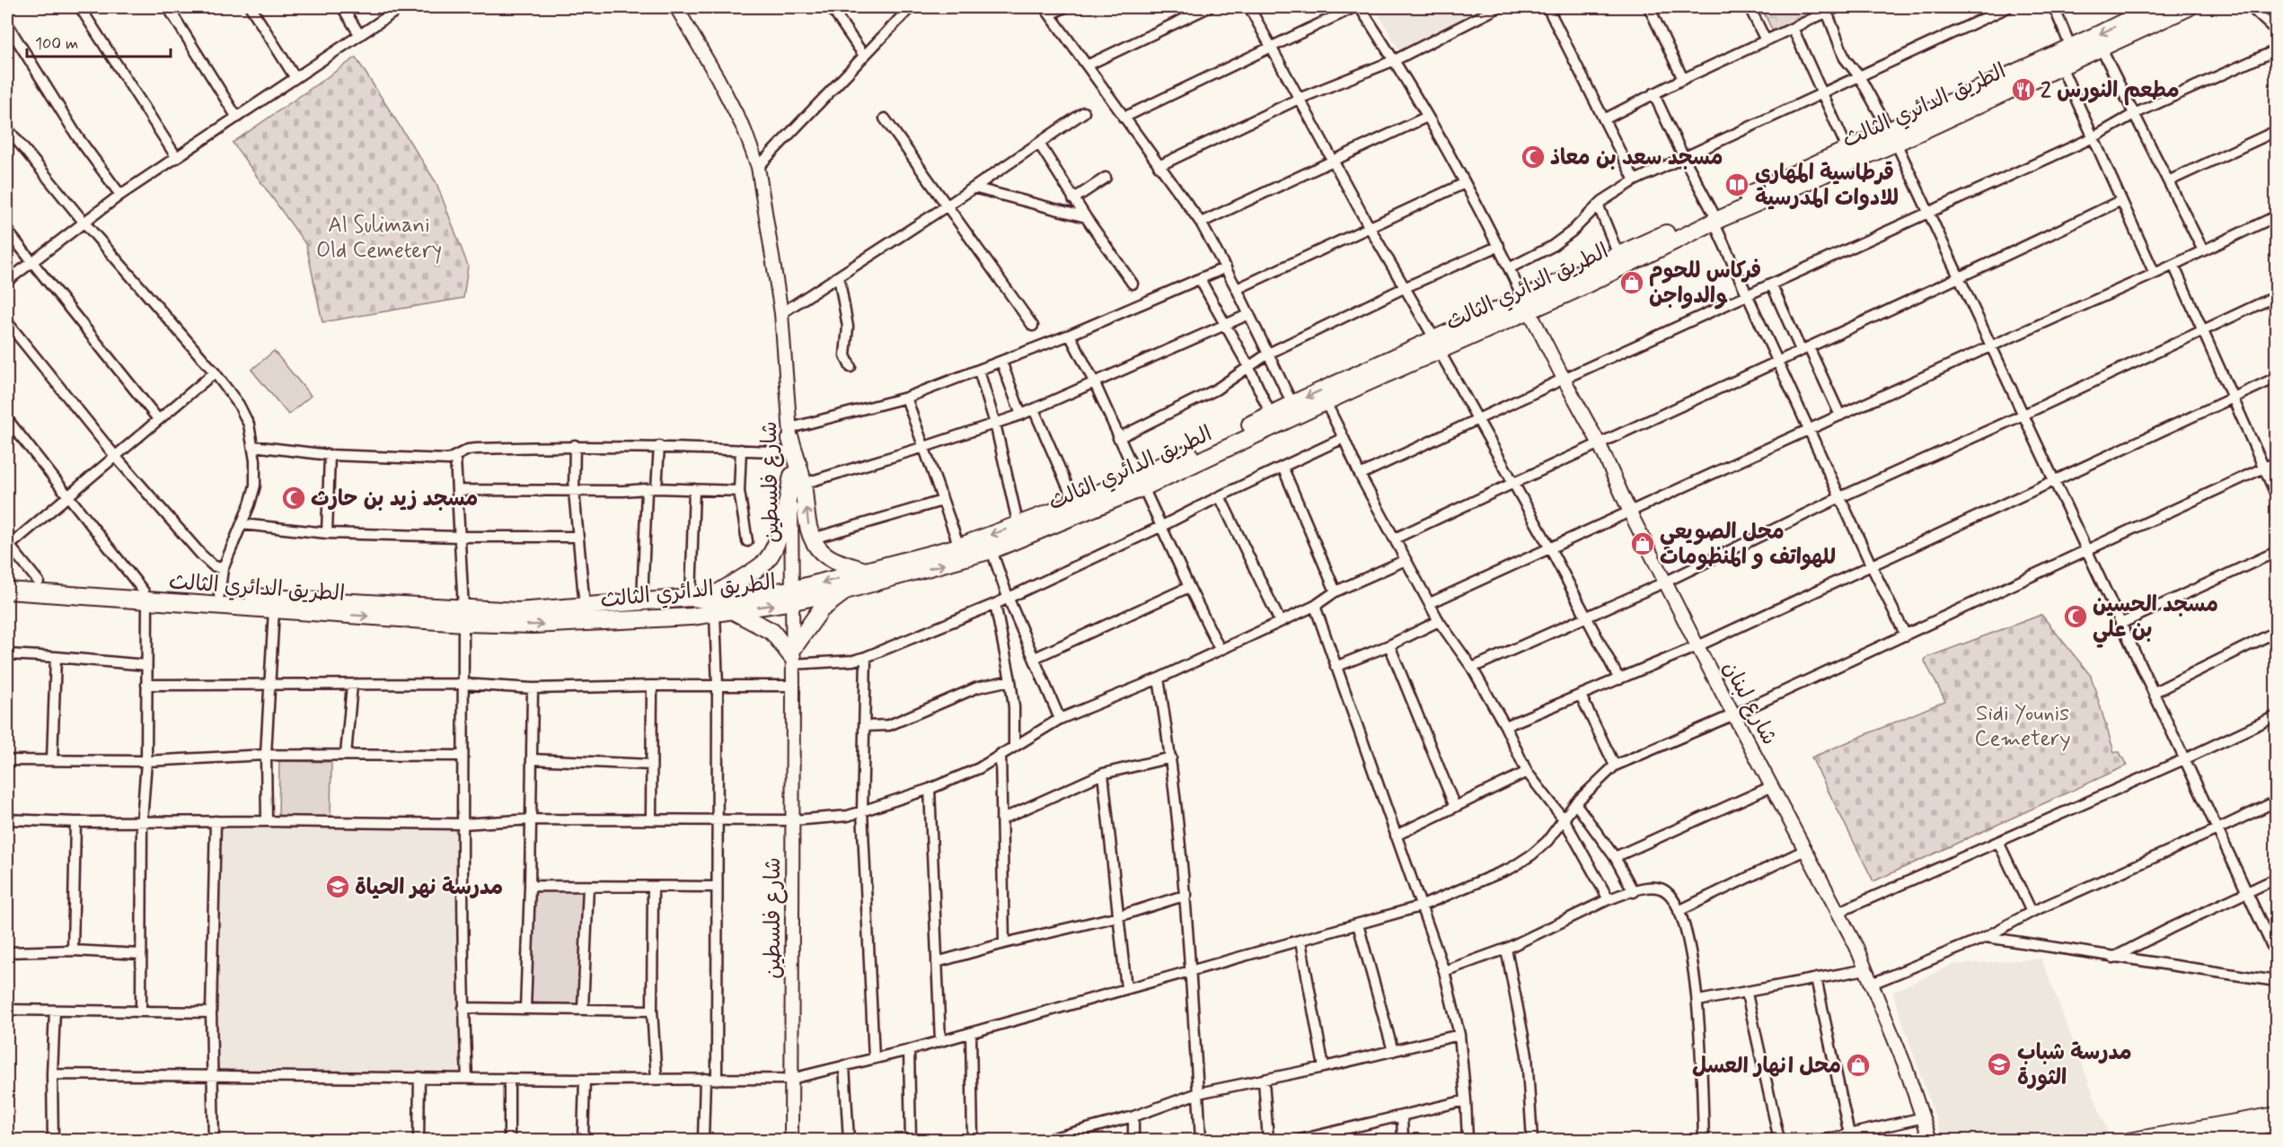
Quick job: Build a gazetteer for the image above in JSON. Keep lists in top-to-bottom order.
{
  "streets": {
    "highway": ["الطريق الدائري الثالث"],
    "street": ["شارع فلسطين", "شارع لبنان"]
  },
  "crossings": [
    ["الطريق الدائري الثالث", "شارع فلسطين"],
    ["الطريق الدائري الثالث", "شارع لبنان"]
  ],
  "parks": ["Al Sulimani Old Cemetery", "Sidi Younis Cemetery"],
  "places": {
    "restaurant": ["مطعم النورس 2"],
    "mosque": ["مسجد سعد بن معاذ", "مسجد زيد بن حارث", "مسجد الحسين بن علي"],
    "library": ["قرطاسية المهاري للادوات المدرسية"],
    "shop": ["فركاس للحوم والدواجن", "محل الصويعي للهواتف و المنظومات", "محل انهار العسل"],
    "school or university": ["مدرسة نهر الحياة", "مدرسة شباب الثورة"]
  },
  "scale_bar": "100 m"
}
